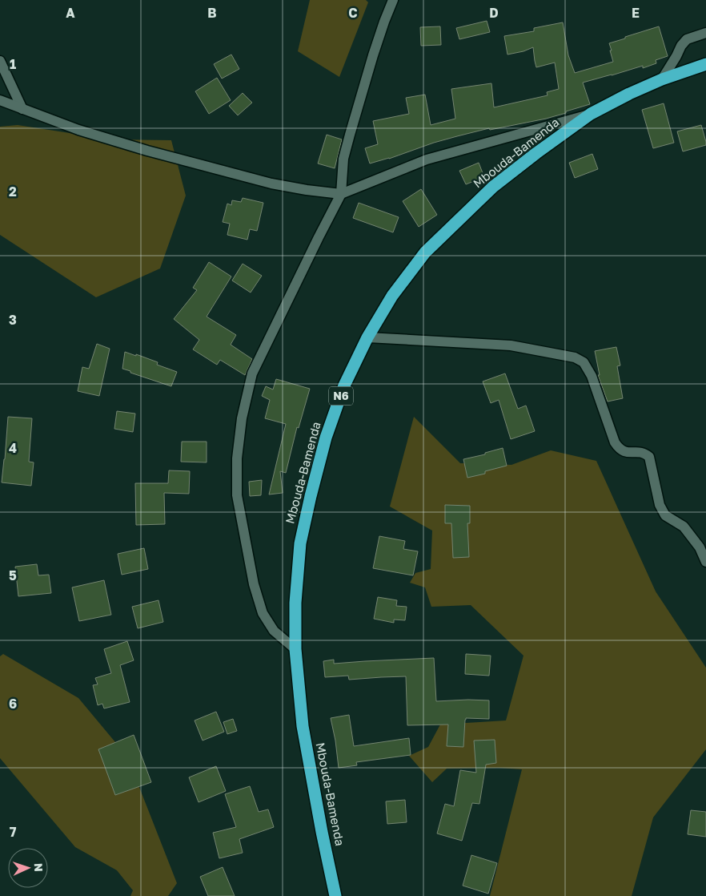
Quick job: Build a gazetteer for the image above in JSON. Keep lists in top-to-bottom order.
{
  "streets": {
    "highway": ["Mbouda-Bamenda", "N6"]
  },
  "north": "right",
  "grid": {
    "columns": [
      "A",
      "B",
      "C",
      "D",
      "E"
    ],
    "rows": [
      "1",
      "2",
      "3",
      "4",
      "5",
      "6",
      "7"
    ]
  }
}
